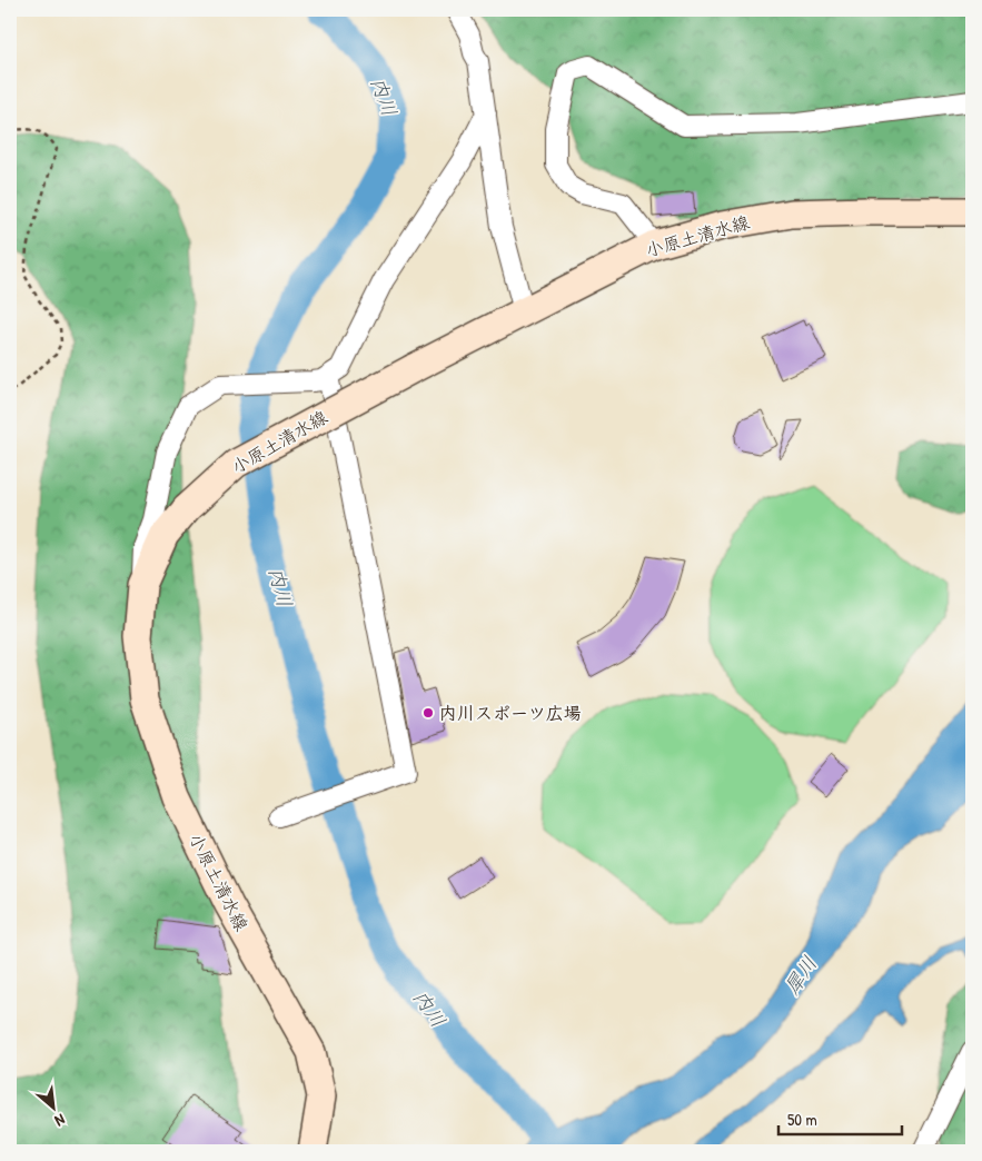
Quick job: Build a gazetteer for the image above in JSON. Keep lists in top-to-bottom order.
{
  "streets": {
    "main road": ["小原土清水線"]
  },
  "water": ["内川", "犀川"],
  "places": ["内川スポーツ広場"],
  "scale_bar": "50 m",
  "north": "bottom right"
}
